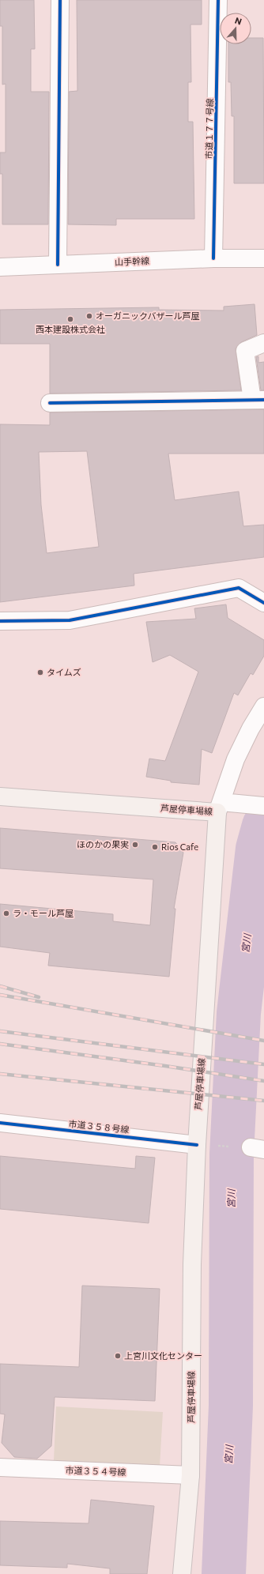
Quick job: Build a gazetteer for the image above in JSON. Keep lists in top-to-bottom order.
{
  "streets": {
    "main road": ["芦屋停車場線"],
    "street": [
      "市道１７７号線",
      "山手幹線",
      "市道３５８号線",
      "市道３５４号線"
    ]
  },
  "crossings": [
    ["市道１７７号線", "山手幹線"],
    ["芦屋停車場線", "市道３５８号線"],
    ["芦屋停車場線", "市道３５４号線"]
  ],
  "water": ["宮川"],
  "places": [
    "オーガニックバザール芦屋",
    "西本建設株式会社",
    "タイムズ",
    "ほのかの果実",
    "Rios Cafe",
    "ラ・モール芦屋",
    "上宮川文化センター"
  ],
  "north": "top"
}
